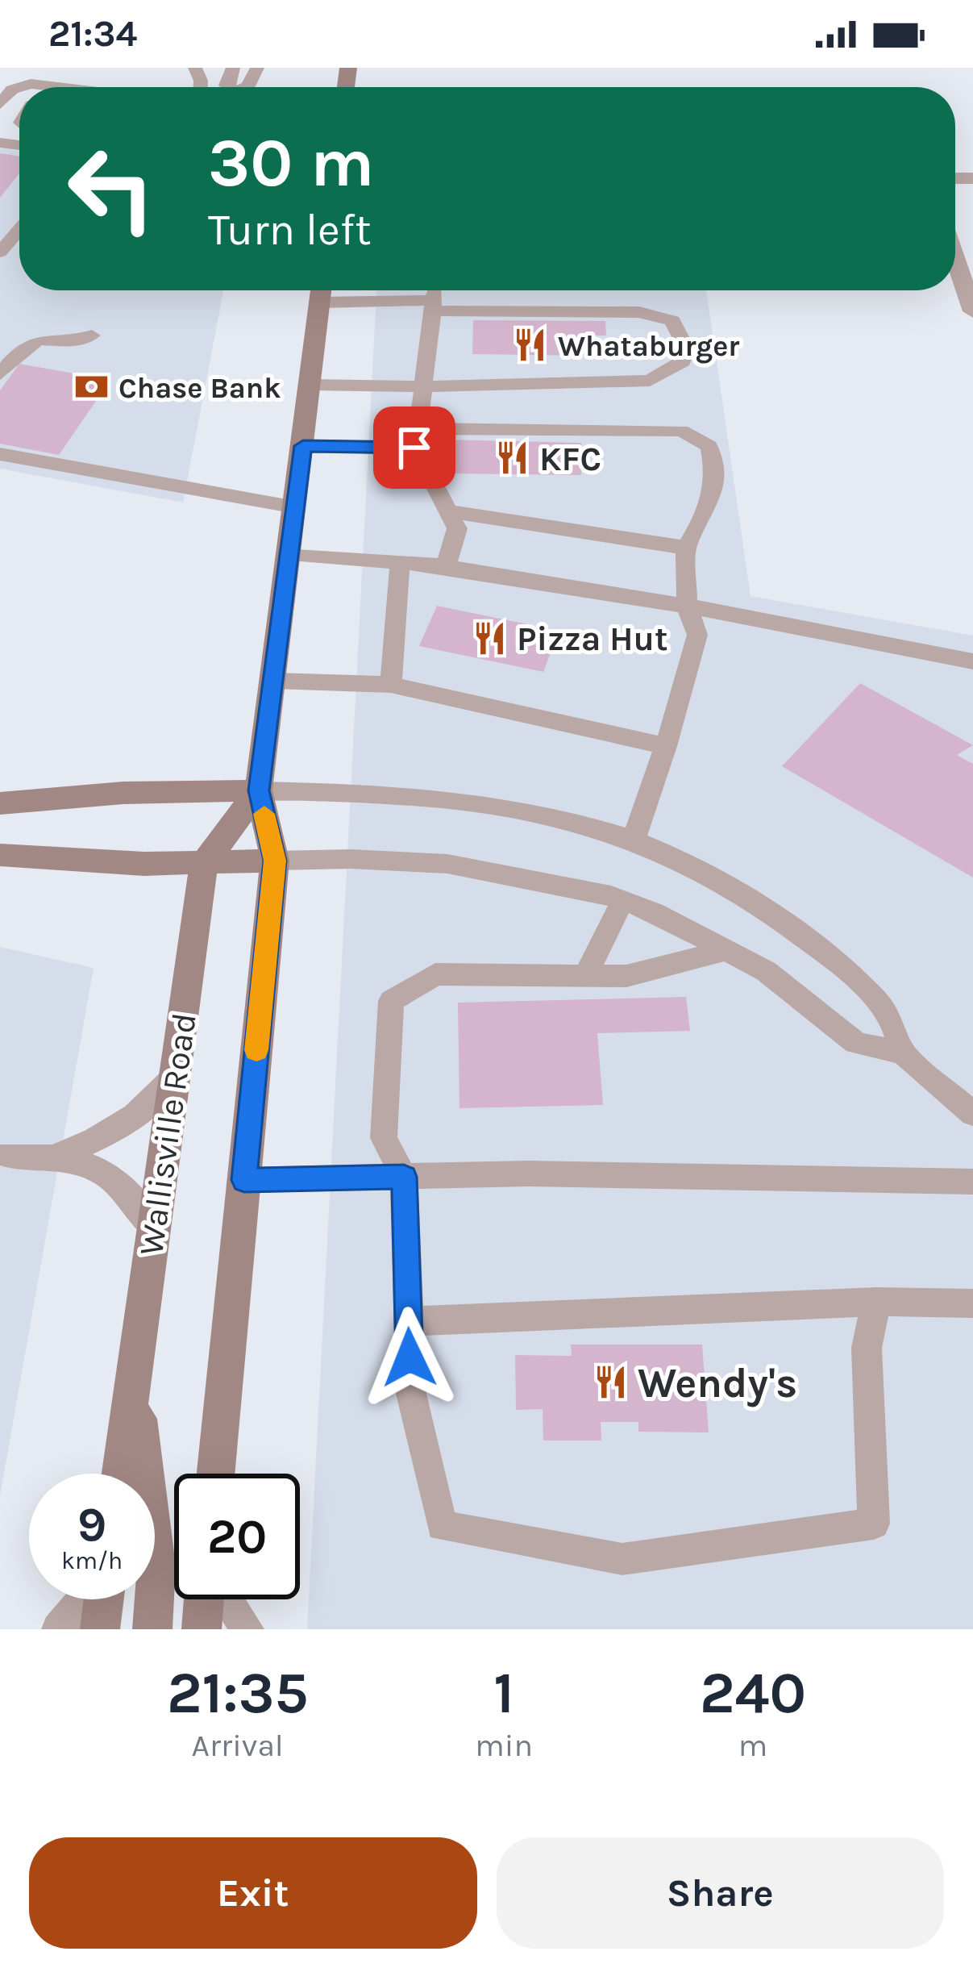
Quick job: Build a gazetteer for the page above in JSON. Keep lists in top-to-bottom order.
{
  "streets": {
    "main road": ["Wallisville Road"]
  },
  "places": {
    "restaurant": [
      "Whataburger",
      "KFC",
      "Pizza Hut",
      "Wendy's"
    ],
    "bank": ["Chase Bank"]
  },
  "page": {
    "status": "21:34",
    "turn": ["30 m", "Turn left"],
    "speed": "9 km/h",
    "limit": "20",
    "eta": [
      "21:35",
      "Arrival",
      "1",
      "min",
      "240",
      "m"
    ],
    "buttons": ["Exit", "Share"]
  }
}
